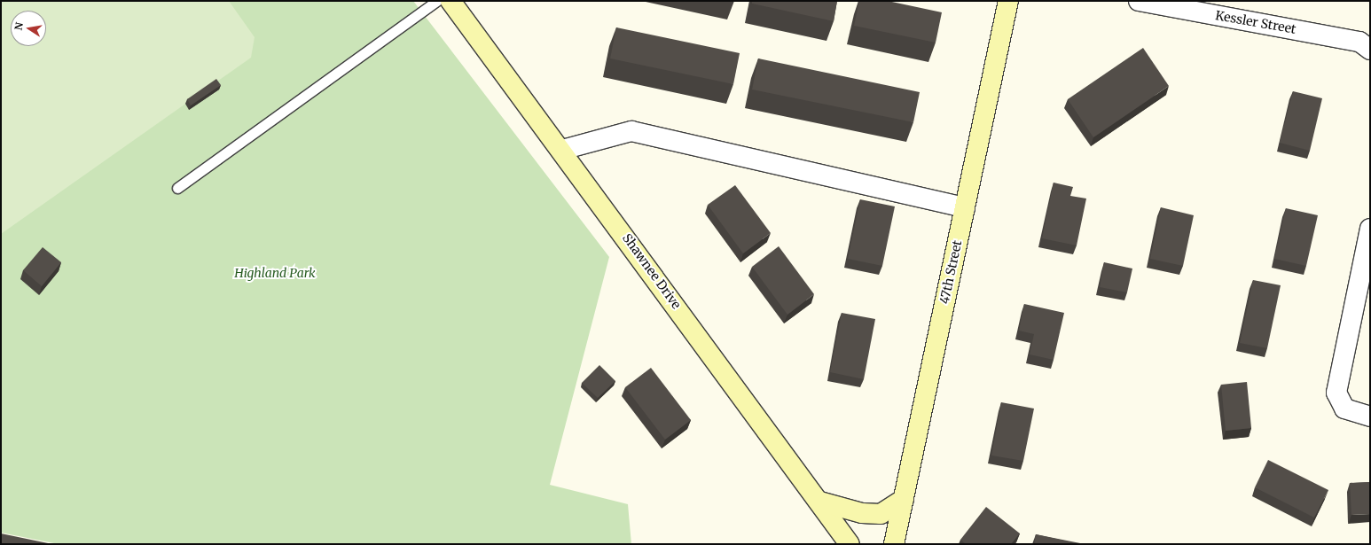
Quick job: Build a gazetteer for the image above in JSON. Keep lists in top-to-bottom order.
{
  "streets": {
    "main road": ["Shawnee Drive", "47th Street"],
    "street": ["Kessler Street"]
  },
  "parks": ["Highland Park"],
  "north": "left"
}
